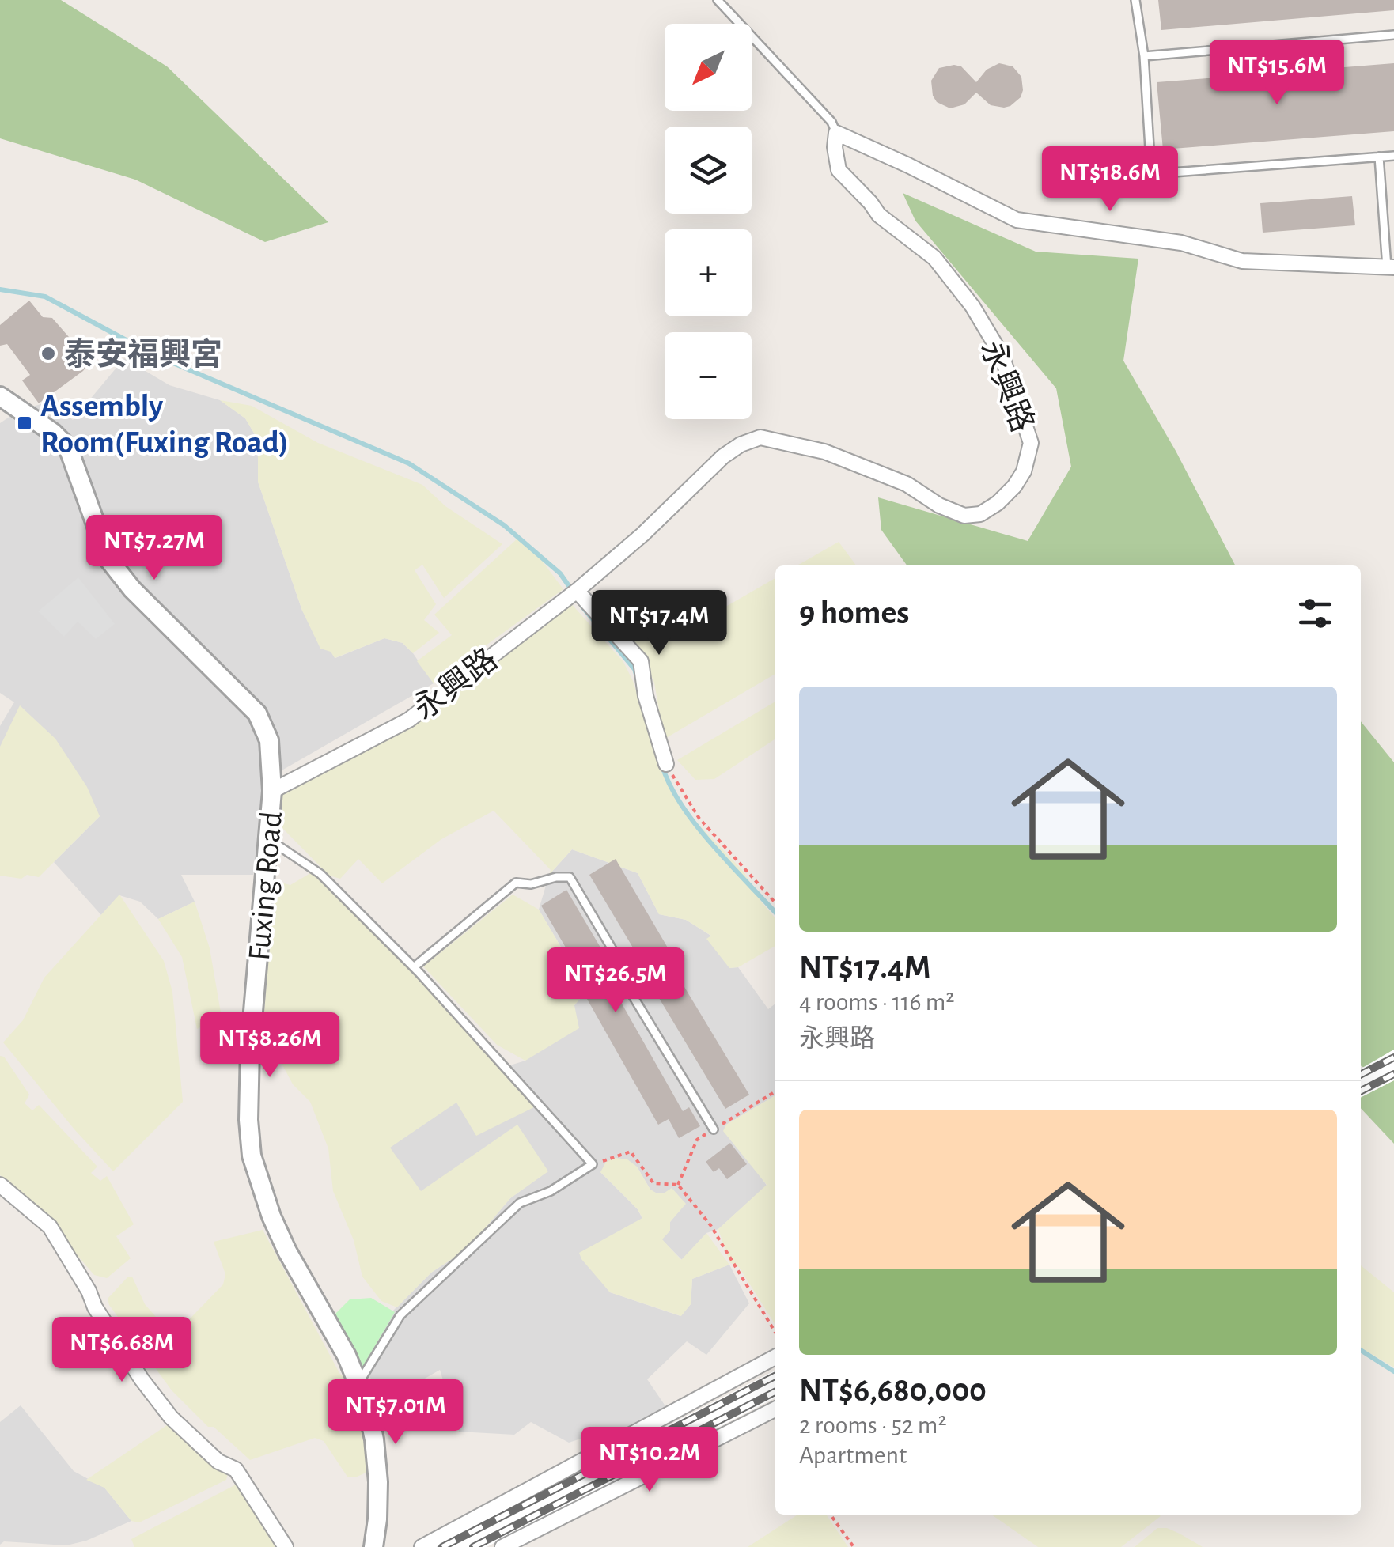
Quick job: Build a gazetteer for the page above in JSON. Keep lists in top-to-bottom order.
{
  "streets": {
    "street": ["永興路", "Fuxing Road"]
  },
  "crossings": [
    ["永興路", "Fuxing Road"]
  ],
  "places": {
    "other": ["泰安福興宮"],
    "transit": ["Assembly Room(Fuxing Road)"]
  },
  "north": "bottom left",
  "page": {
    "map_buttons": ["+", "−"],
    "price": [
      "NT$15.6M",
      "NT$18.6M",
      "NT$7.27M",
      "NT$17.4M",
      "NT$26.5M",
      "NT$8.26M",
      "NT$6.68M",
      "NT$7.01M",
      "NT$10.2M"
    ],
    "heading": "9 homes",
    "list": [
      {
        "name": "NT$17.4M",
        "note": "4 rooms · 116 m² · 永興路"
      },
      {
        "name": "NT$6,680,000",
        "note": "2 rooms · 52 m² · Apartment"
      }
    ]
  }
}
